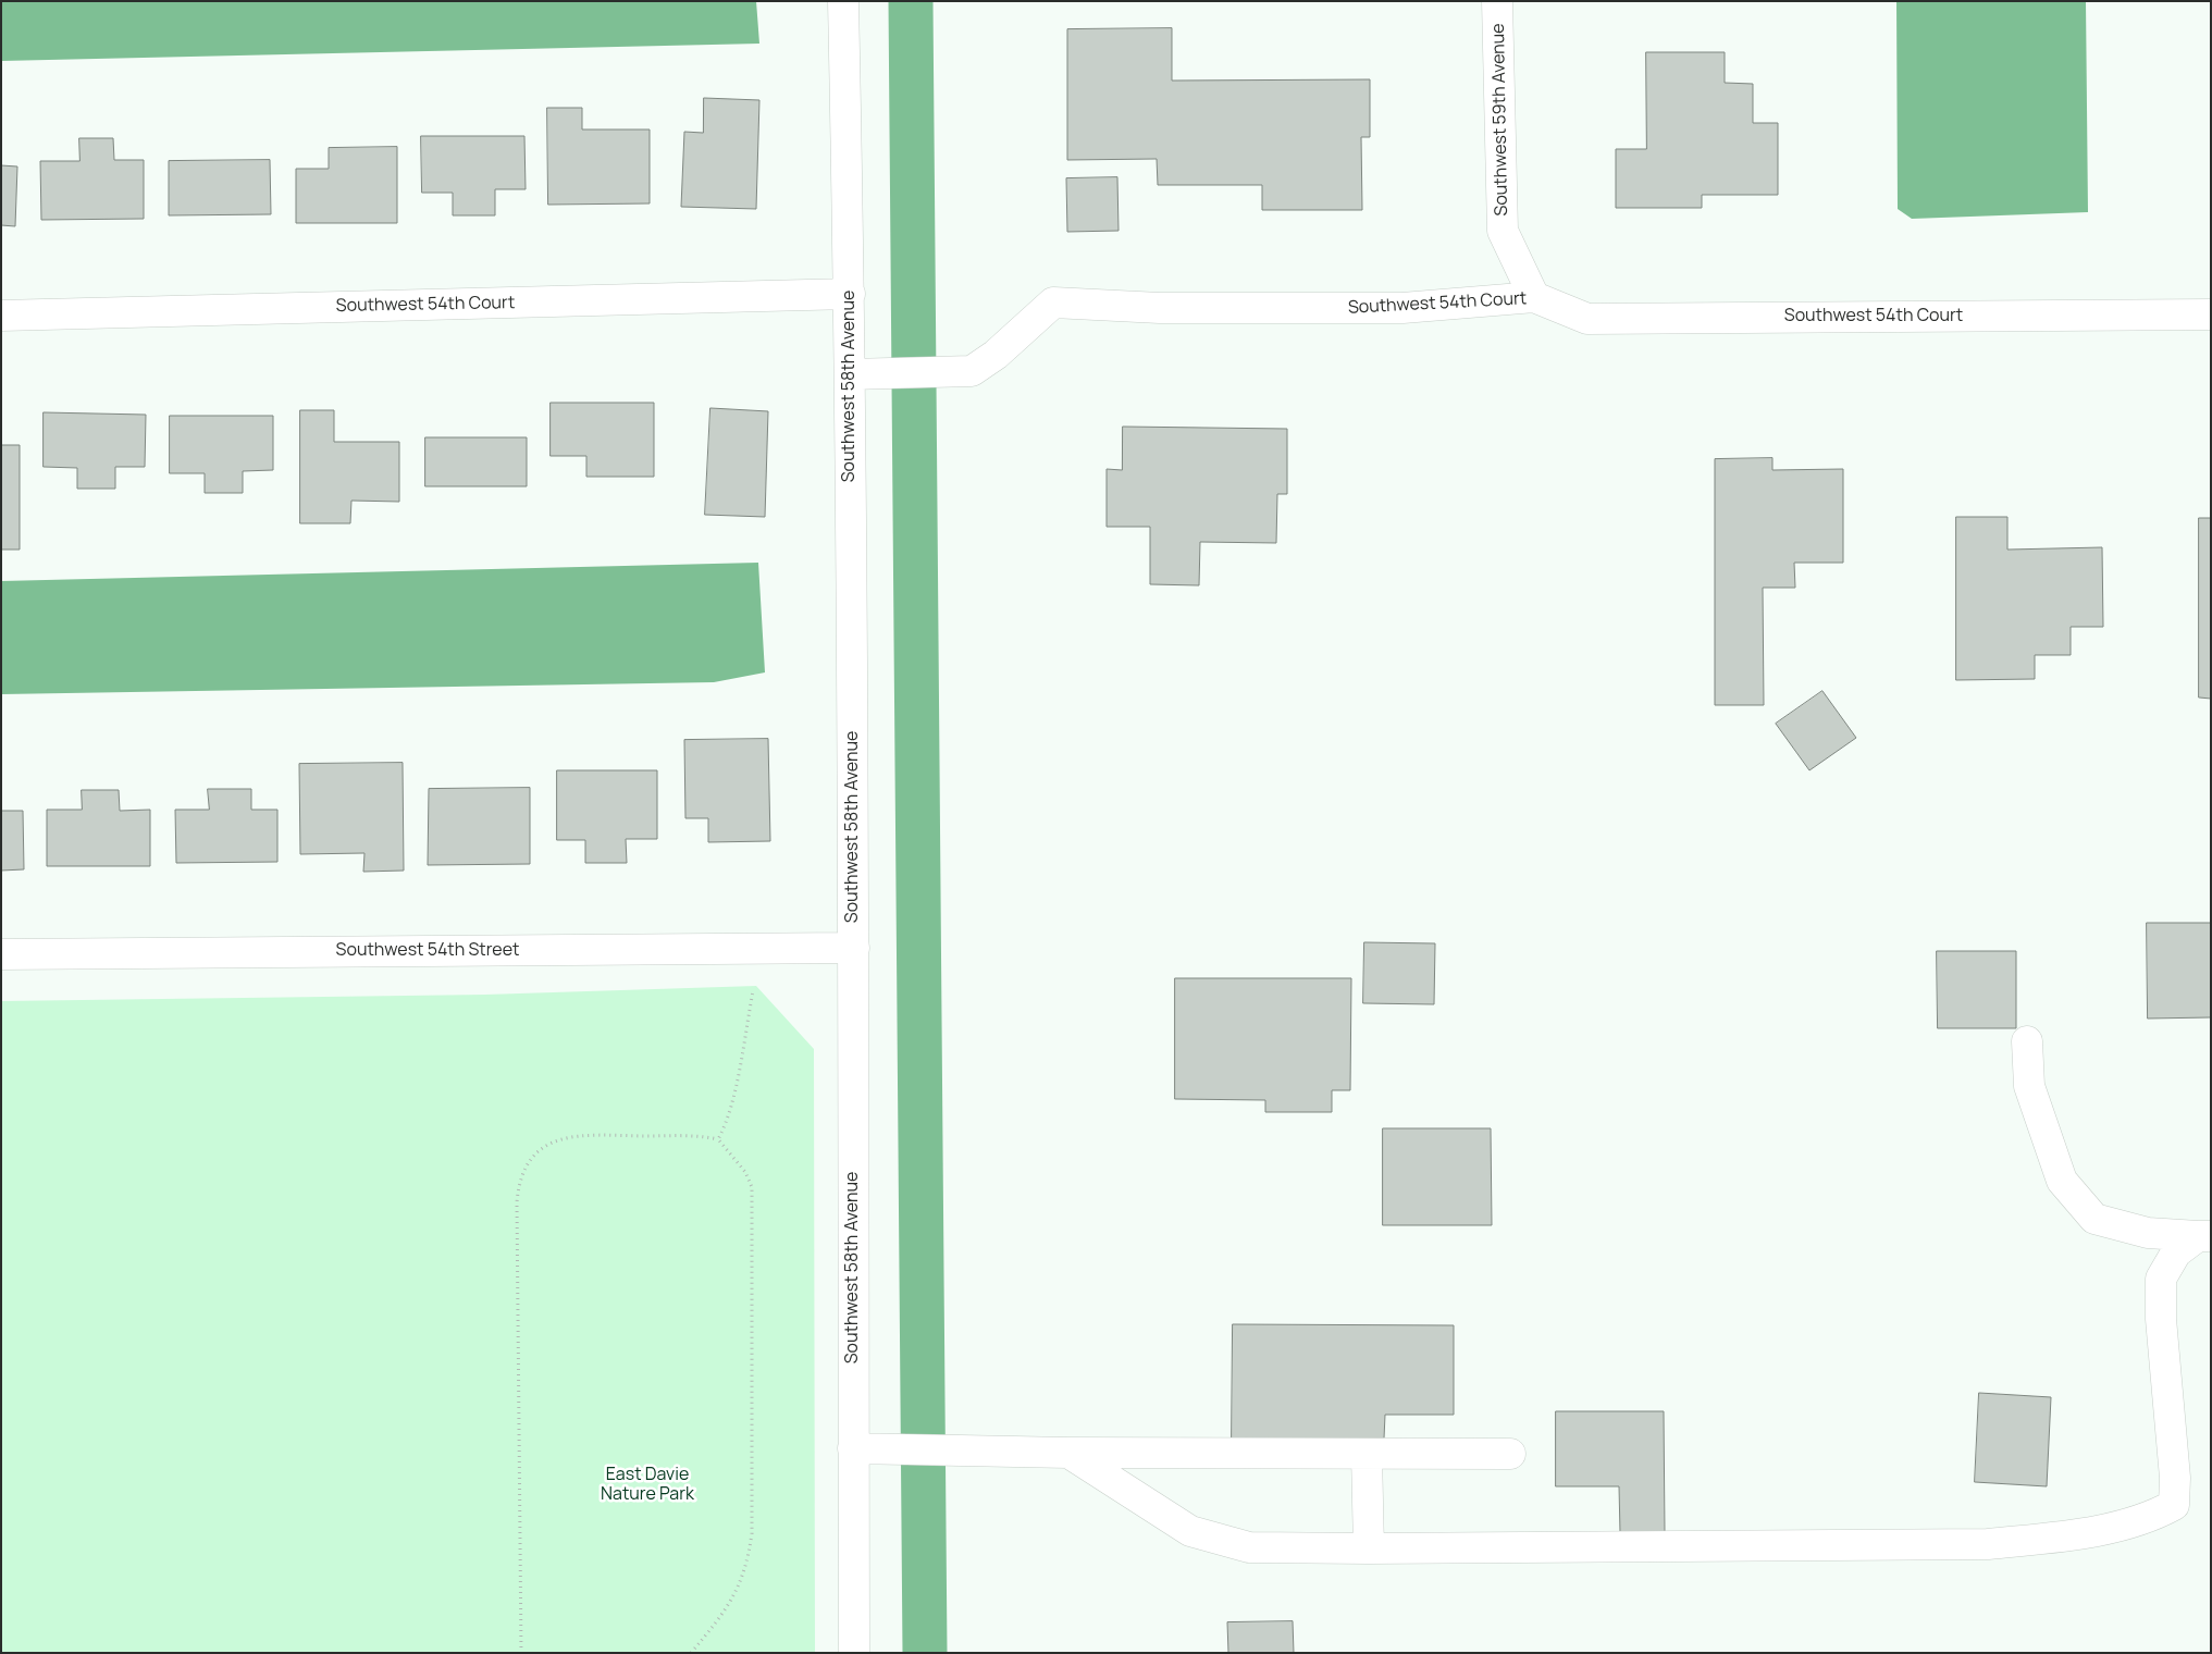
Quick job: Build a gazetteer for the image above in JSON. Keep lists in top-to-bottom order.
{
  "streets": {
    "street": [
      "Southwest 59th Avenue",
      "Southwest 54th Court",
      "Southwest 58th Avenue",
      "Southwest 54th Street"
    ]
  },
  "crossings": [
    ["Southwest 59th Avenue", "Southwest 54th Court"],
    ["Southwest 54th Court", "Southwest 58th Avenue"],
    ["Southwest 58th Avenue", "Southwest 54th Street"]
  ],
  "parks": ["East Davie Nature Park"]
}
